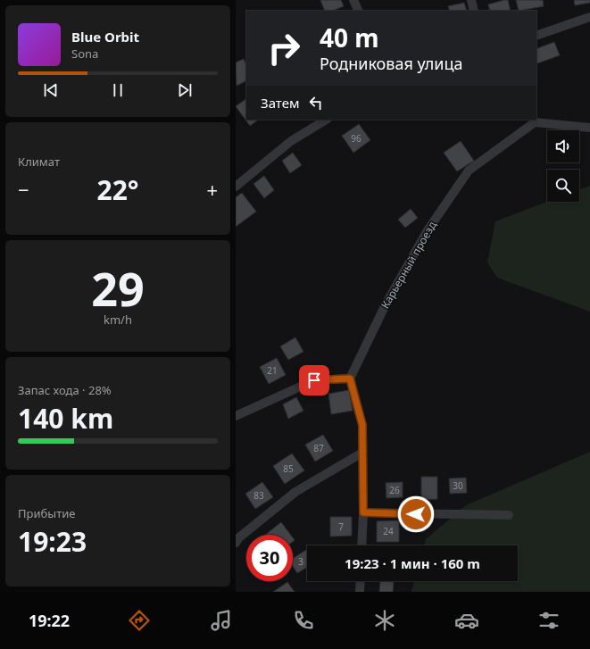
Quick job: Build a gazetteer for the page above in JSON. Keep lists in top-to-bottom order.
{
  "streets": {
    "street": ["Карьерный проезд"]
  },
  "house_numbers": [
    "96",
    "21",
    "87",
    "85",
    "30",
    "26",
    "83",
    "7",
    "24",
    "3"
  ],
  "page": {
    "turn": ["40 m", "Родниковая улица"],
    "song": ["Blue Orbit", "Sona"],
    "then": "Затем",
    "tile": [
      "Климат",
      ["29", "km/h"],
      ["Запас хода · 28%", "140 km"],
      ["Прибытие", "19:23"]
    ],
    "heat": ["−", "22°", "+"],
    "limit": "30",
    "trip": "19:23 · 1 мин · 160 m",
    "tabs": "19:22"
  }
}
